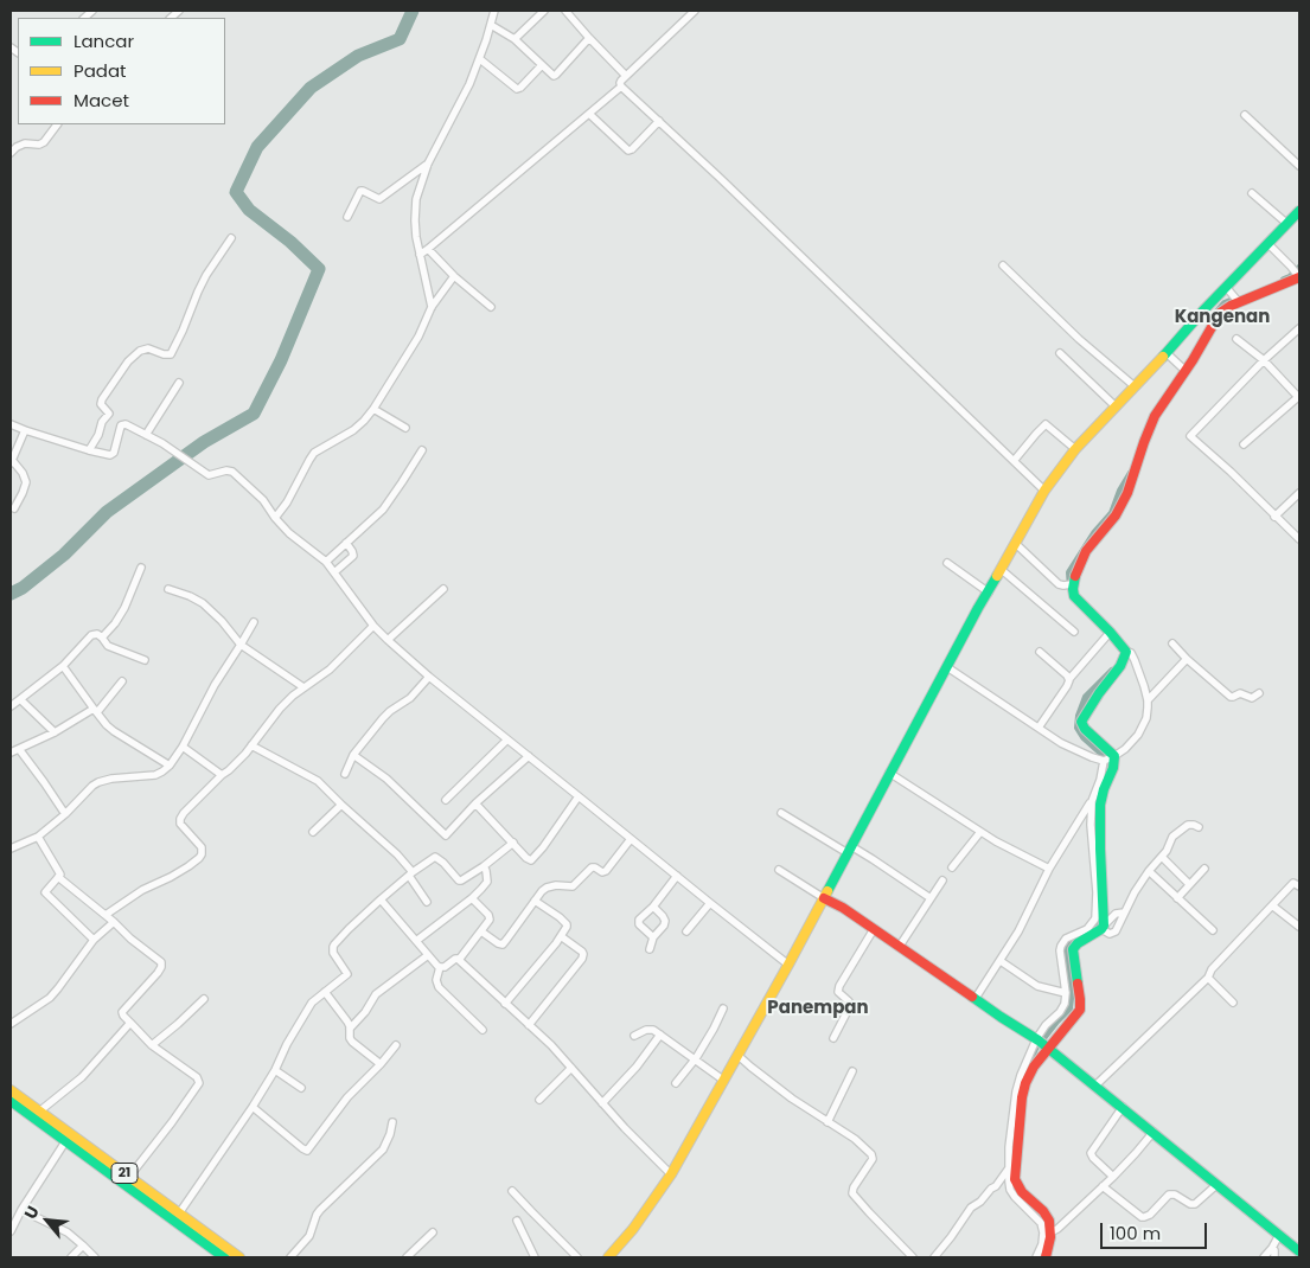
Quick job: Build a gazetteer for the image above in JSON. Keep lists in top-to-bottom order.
{
  "streets": {
    "main road": ["21"]
  },
  "districts": ["Kangenan", "Panempan"],
  "legend": ["Lancar", "Padat", "Macet"],
  "scale_bar": "100 m",
  "north": "top left"
}
